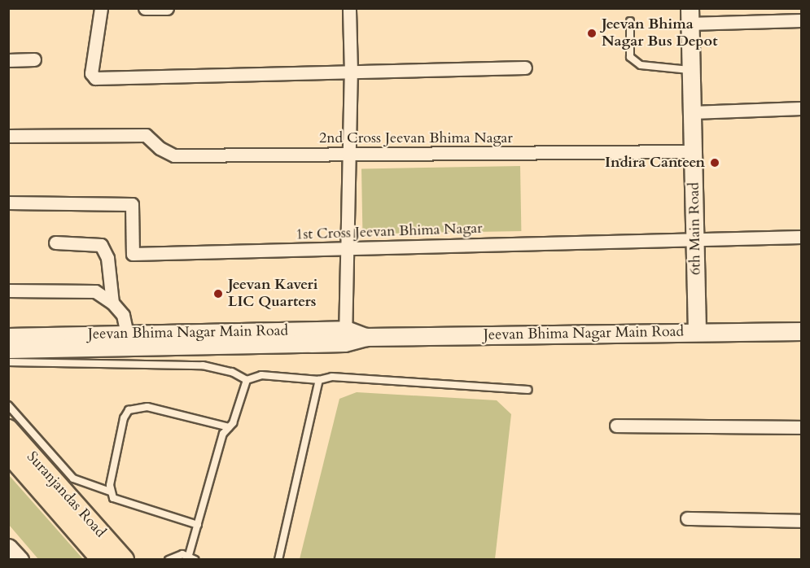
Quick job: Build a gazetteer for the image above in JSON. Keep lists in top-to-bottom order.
{
  "streets": {
    "main road": ["6th Main Road", "Jeevan Bhima Nagar Main Road", "Suranjandas Road"],
    "street": ["2nd Cross Jeevan Bhima Nagar", "1st Cross Jeevan Bhima Nagar"]
  },
  "crossings": [
    ["2nd Cross Jeevan Bhima Nagar", "6th Main Road"],
    ["6th Main Road", "1st Cross Jeevan Bhima Nagar"],
    ["6th Main Road", "Jeevan Bhima Nagar Main Road"]
  ],
  "places": ["Jeevan Bhima Nagar Bus Depot", "Indira Canteen", "Jeevan Kaveri LIC Quarters"]
}
